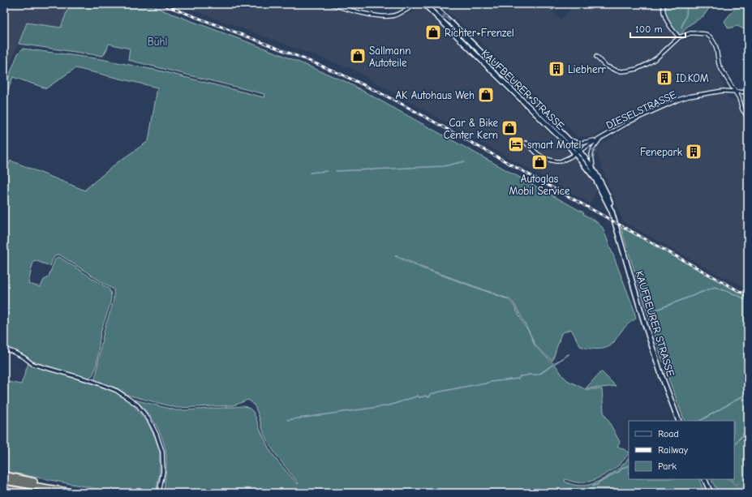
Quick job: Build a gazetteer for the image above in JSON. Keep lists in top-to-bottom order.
{
  "streets": {
    "main road": ["KAUFBEURER STRASSE"],
    "street": ["DIESELSTRASSE"]
  },
  "crossings": [
    ["KAUFBEURER STRASSE", "DIESELSTRASSE"]
  ],
  "parks": ["Bühl"],
  "places": {
    "shop": [
      "Richter+Frenzel",
      "Sallmann Autoteile",
      "AK Autohaus Weh",
      "Car & Bike Center Kern",
      "Autoglas Mobil Service"
    ],
    "building": ["Liebherr", "ID.KOM", "Fenepark"],
    "hotel": ["smart Motel"]
  },
  "legend": ["Road", "Railway", "Park"],
  "scale_bar": "100 m"
}
